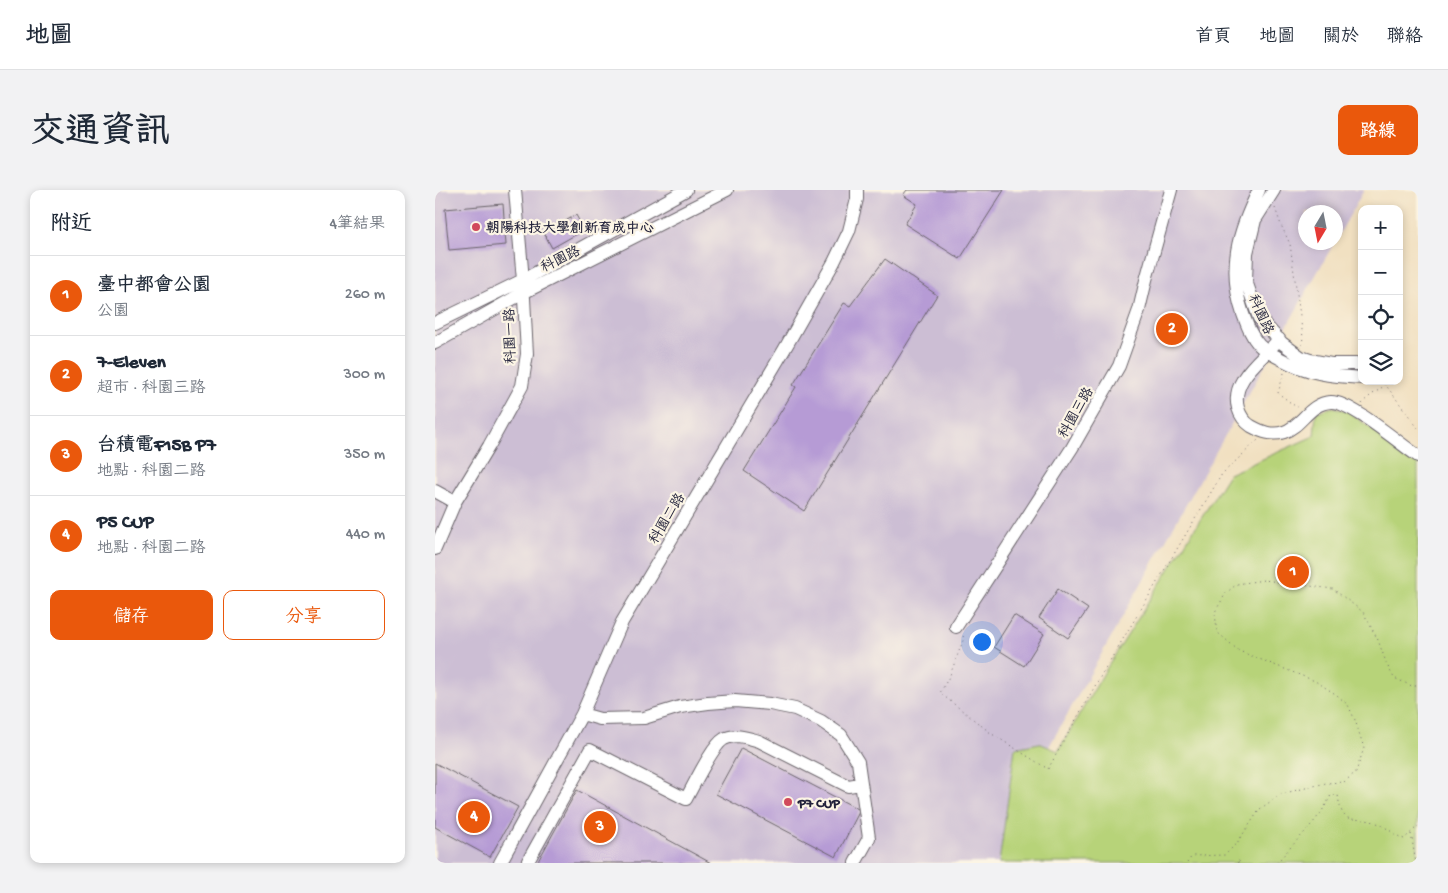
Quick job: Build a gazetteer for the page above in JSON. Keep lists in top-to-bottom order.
{
  "streets": {
    "street": [
      "科園路",
      "科園一路",
      "科園三路",
      "科園二路"
    ]
  },
  "crossings": [
    ["科園路", "科園一路"]
  ],
  "places": ["朝陽科技大學創新育成中心", "P7 CUP"],
  "north": "bottom",
  "page": {
    "header": "地圖",
    "nav": [
      "首頁",
      "地圖",
      "關於",
      "聯絡"
    ],
    "title": "交通資訊",
    "buttons": [
      "路線",
      ["儲存", "分享"]
    ],
    "heading": ["附近", "4筆結果"],
    "map_buttons": ["+", "−"],
    "list": [
      {
        "mark": "1",
        "name": "臺中都會公園",
        "note": "公園",
        "value": "260 m"
      },
      {
        "mark": "2",
        "name": "7-Eleven",
        "note": "超市 · 科園三路",
        "value": "300 m"
      },
      {
        "mark": "3",
        "name": "台積電F15B P7",
        "note": "地點 · 科園二路",
        "value": "350 m"
      },
      {
        "mark": "4",
        "name": "P5 CUP",
        "note": "地點 · 科園二路",
        "value": "440 m"
      }
    ],
    "pins": [
      "2",
      "1",
      "4",
      "3"
    ]
  }
}
